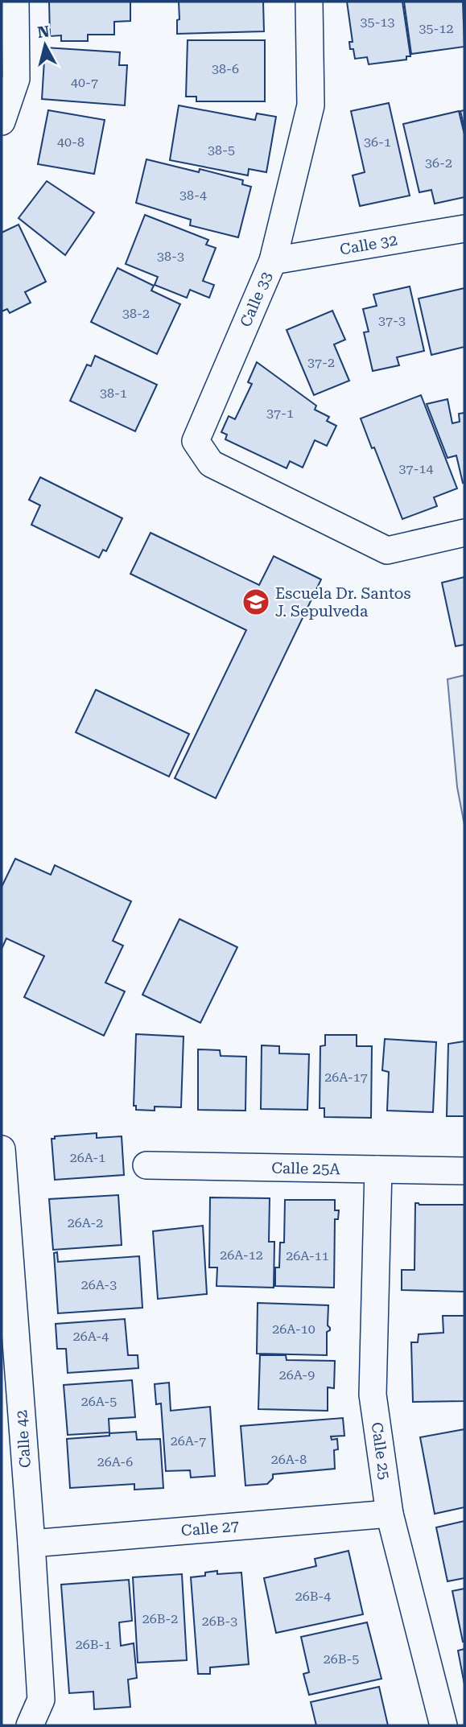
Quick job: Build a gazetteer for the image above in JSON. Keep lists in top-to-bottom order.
{
  "streets": {
    "street": [
      "Calle 32",
      "Calle 33",
      "Calle 25A",
      "Calle 42",
      "Calle 25",
      "Calle 27"
    ]
  },
  "crossings": [
    ["Calle 32", "Calle 33"],
    ["Calle 25A", "Calle 25"],
    ["Calle 42", "Calle 27"],
    ["Calle 25", "Calle 27"]
  ],
  "places": {
    "school or university": ["Escuela Dr. Santos J. Sepulveda"]
  },
  "house_numbers": [
    "35-13",
    "35-12",
    "38-6",
    "40-7",
    "40-8",
    "36-1",
    "38-5",
    "36-2",
    "38-4",
    "38-3",
    "38-2",
    "37-3",
    "37-2",
    "38-1",
    "37-1",
    "37-14",
    "26A-17",
    "26A-1",
    "26A-2",
    "26A-12",
    "26A-11",
    "26A-3",
    "26A-10",
    "26A-4",
    "26A-9",
    "26A-5",
    "26A-7",
    "26A-8",
    "26A-6",
    "26B-4",
    "26B-2",
    "26B-3",
    "26B-1",
    "26B-5"
  ],
  "north": "top"
}
